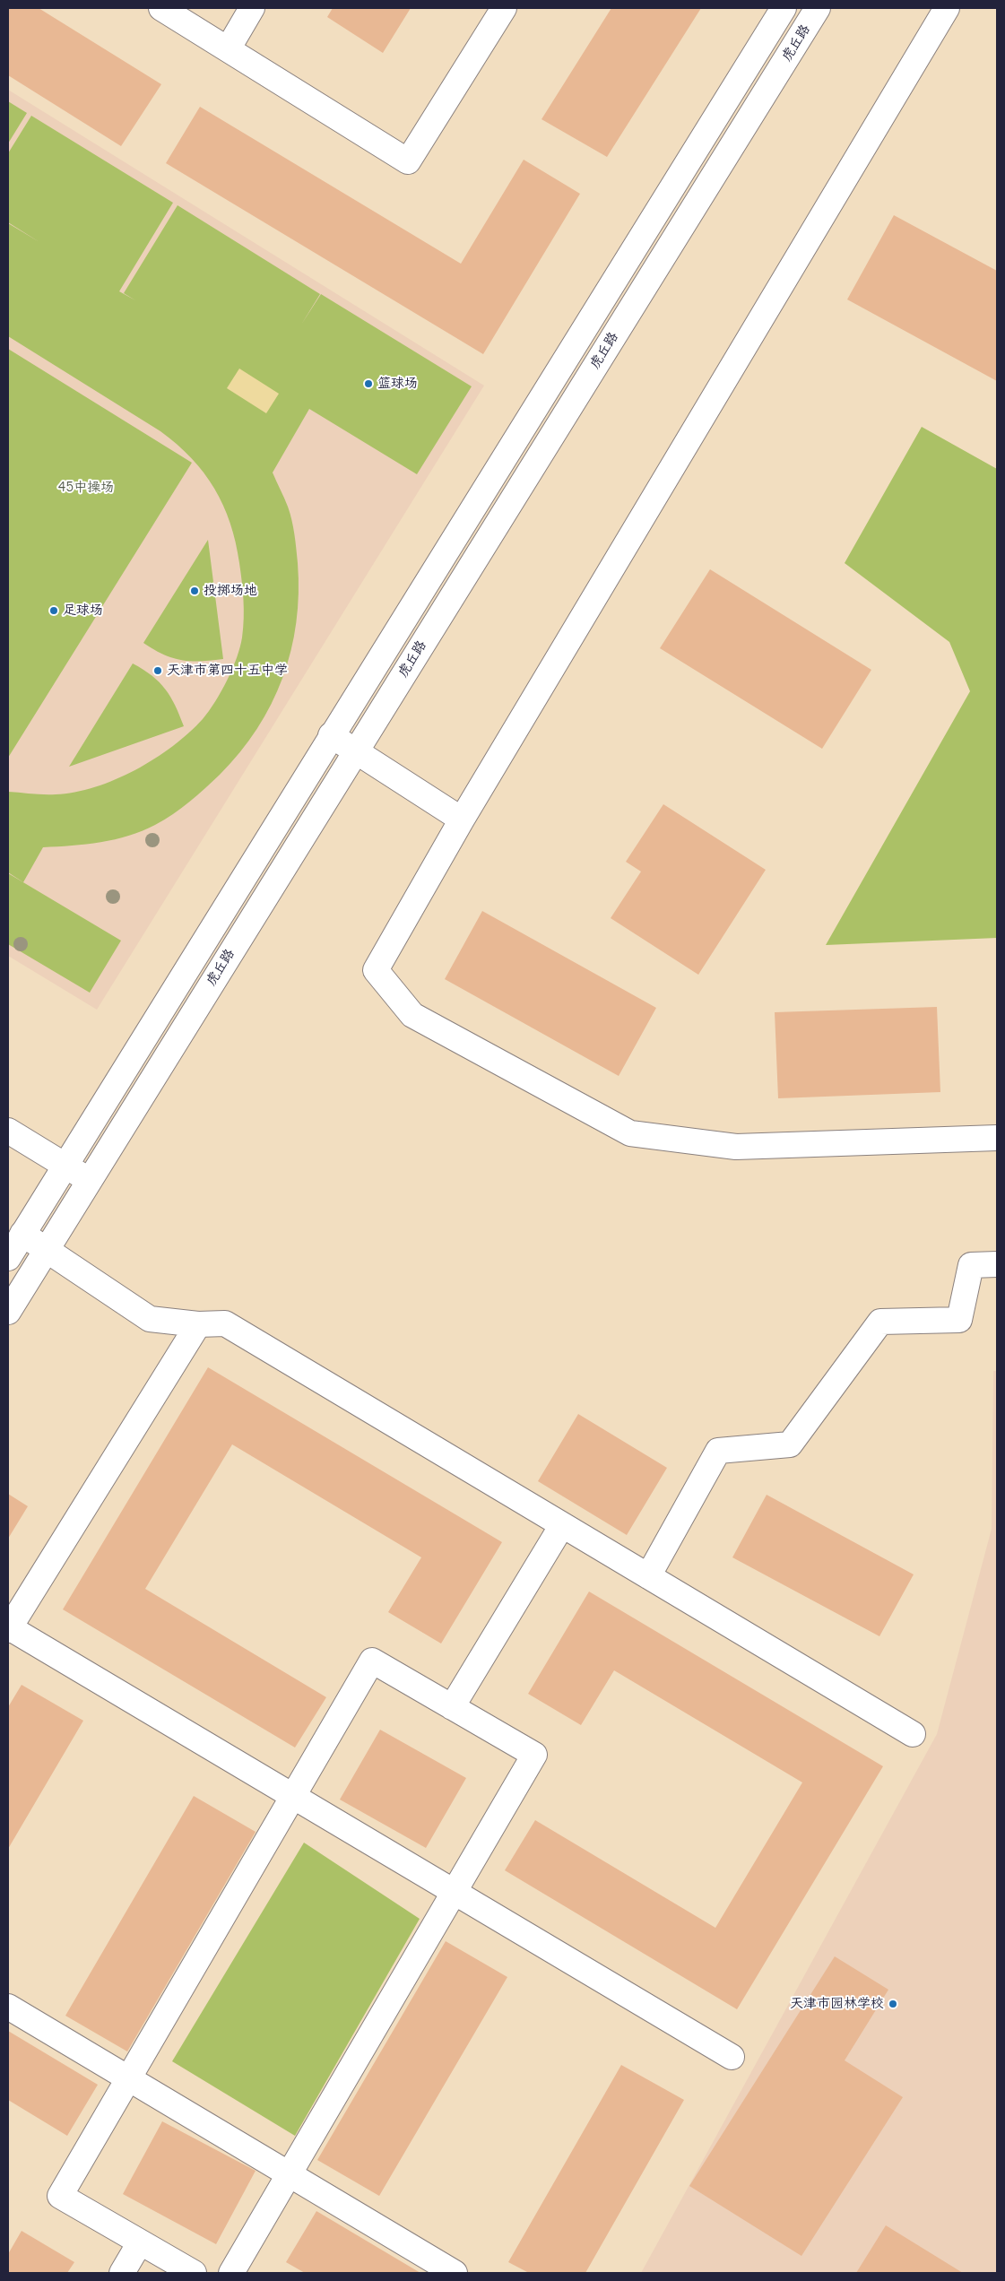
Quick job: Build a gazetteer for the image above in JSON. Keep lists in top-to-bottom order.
{
  "streets": {
    "street": ["虎丘路"]
  },
  "parks": ["45中操场"],
  "places": [
    "篮球场",
    "投掷场地",
    "足球场",
    "天津市第四十五中学",
    "天津市园林学校"
  ]
}
